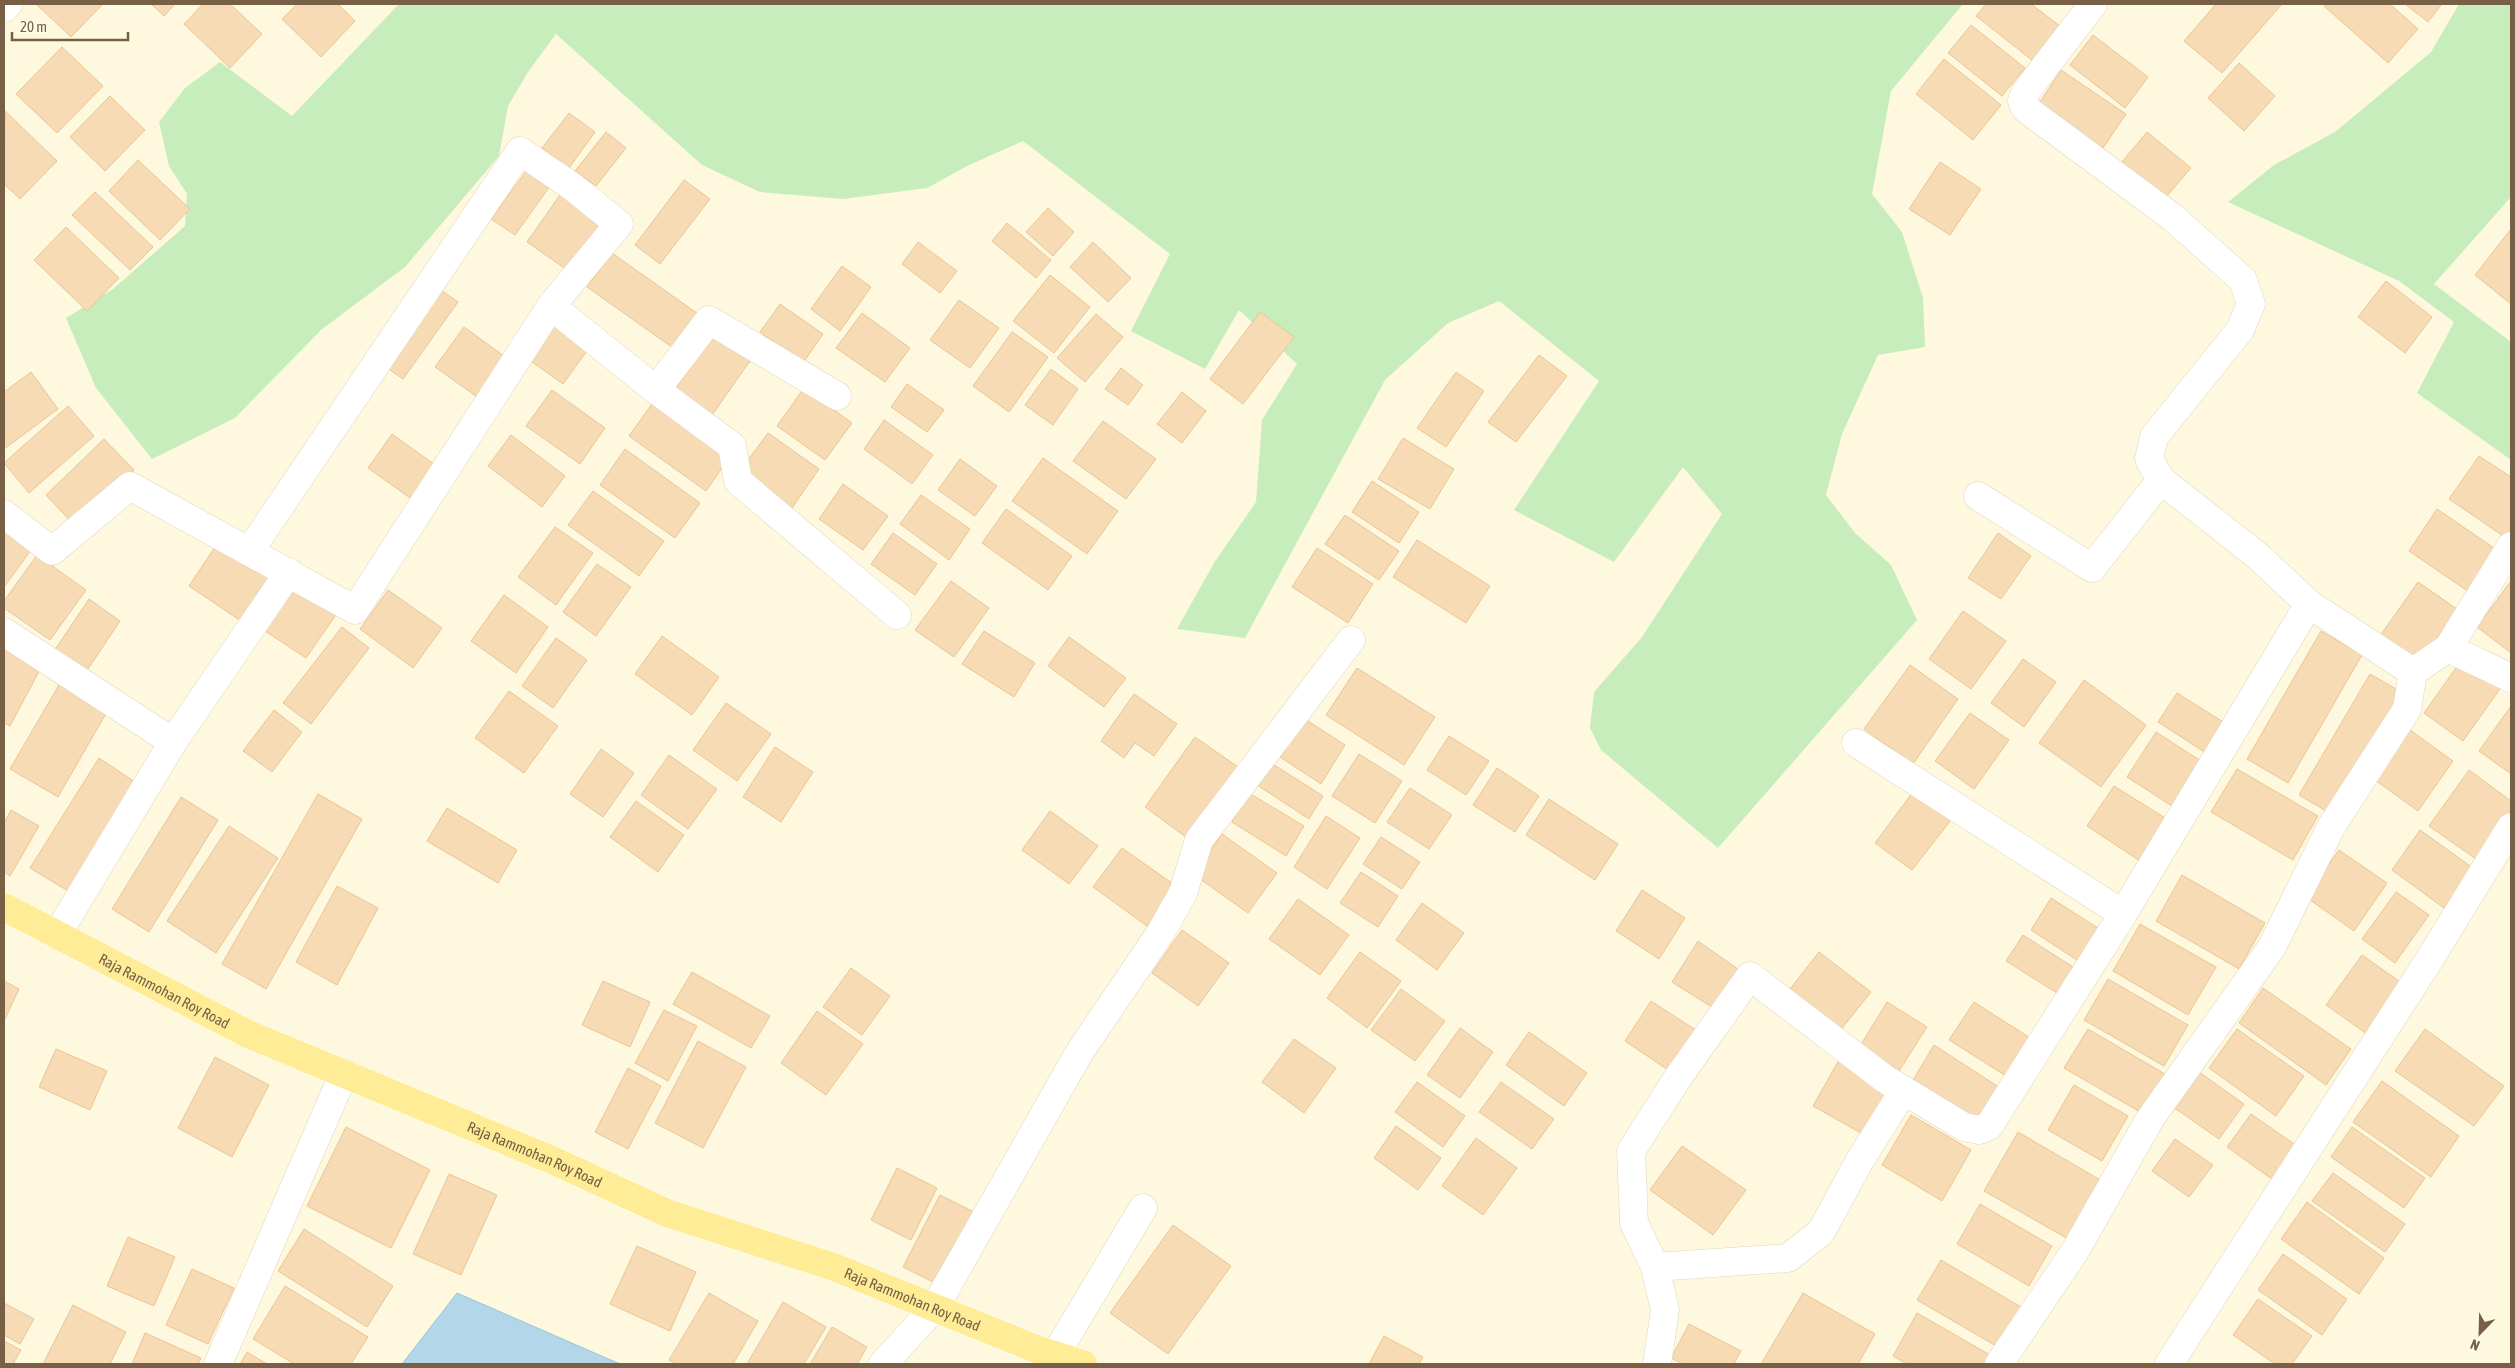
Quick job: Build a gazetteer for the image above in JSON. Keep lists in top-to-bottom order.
{
  "streets": {
    "main road": ["Raja Rammohan Roy Road"]
  },
  "scale_bar": "20 m",
  "north": "bottom left"
}
